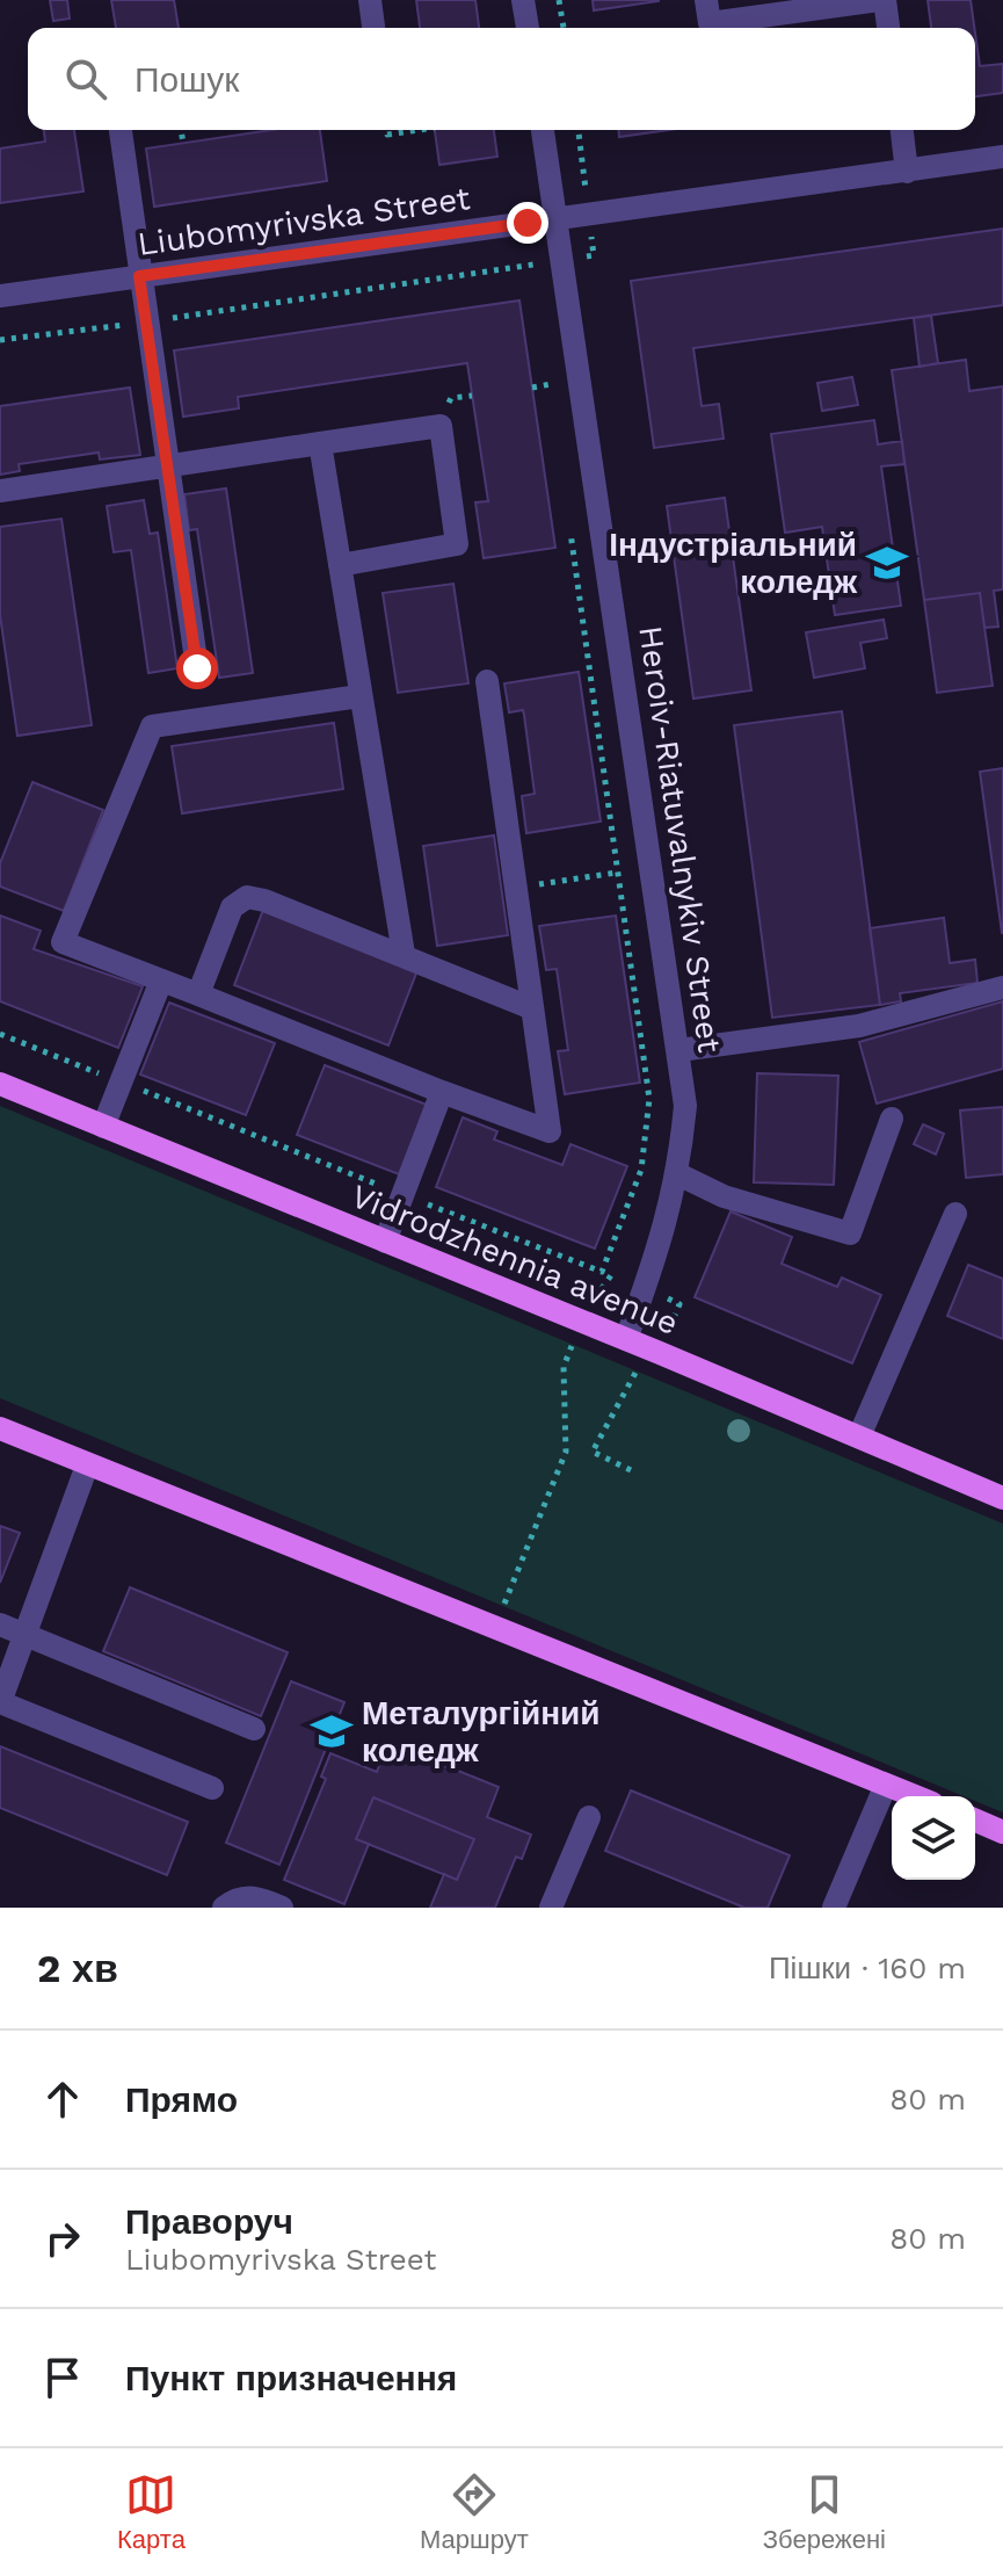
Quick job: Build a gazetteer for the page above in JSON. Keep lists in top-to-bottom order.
{
  "streets": {
    "main road": ["Vidrodzhennia avenue"],
    "street": ["Liubomyrivska Street", "Heroiv-Riatuvalnykiv Street"]
  },
  "crossings": [
    ["Liubomyrivska Street", "Heroiv-Riatuvalnykiv Street"],
    ["Heroiv-Riatuvalnykiv Street", "Vidrodzhennia avenue"]
  ],
  "places": {
    "school or university": ["Індустріальний коледж", "Металургійний коледж"]
  },
  "page": {
    "search": "Пошук",
    "heading": ["2 хв", "Пішки · 160 m"],
    "list": [
      ["Прямо", "80 m"],
      ["Праворуч", "Liubomyrivska Street", "80 m"],
      "Пункт призначення"
    ],
    "nav": ["Карта", "Маршрут", "Збережені"]
  }
}
